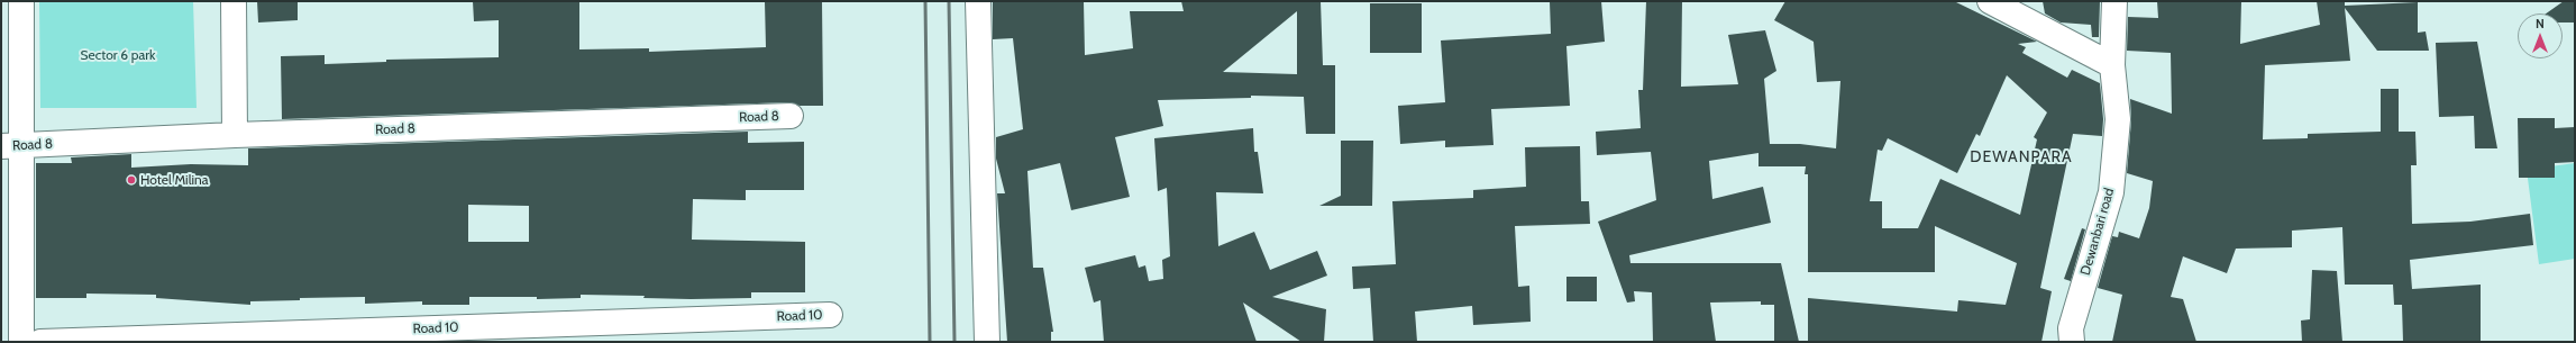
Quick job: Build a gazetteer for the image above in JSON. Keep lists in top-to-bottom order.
{
  "streets": {
    "street": ["Road 8", "Dewanbari road", "Road 10"]
  },
  "districts": ["DEWANPARA"],
  "parks": ["Sector 6 park"],
  "places": ["Hotel Milina"],
  "north": "top"
}
